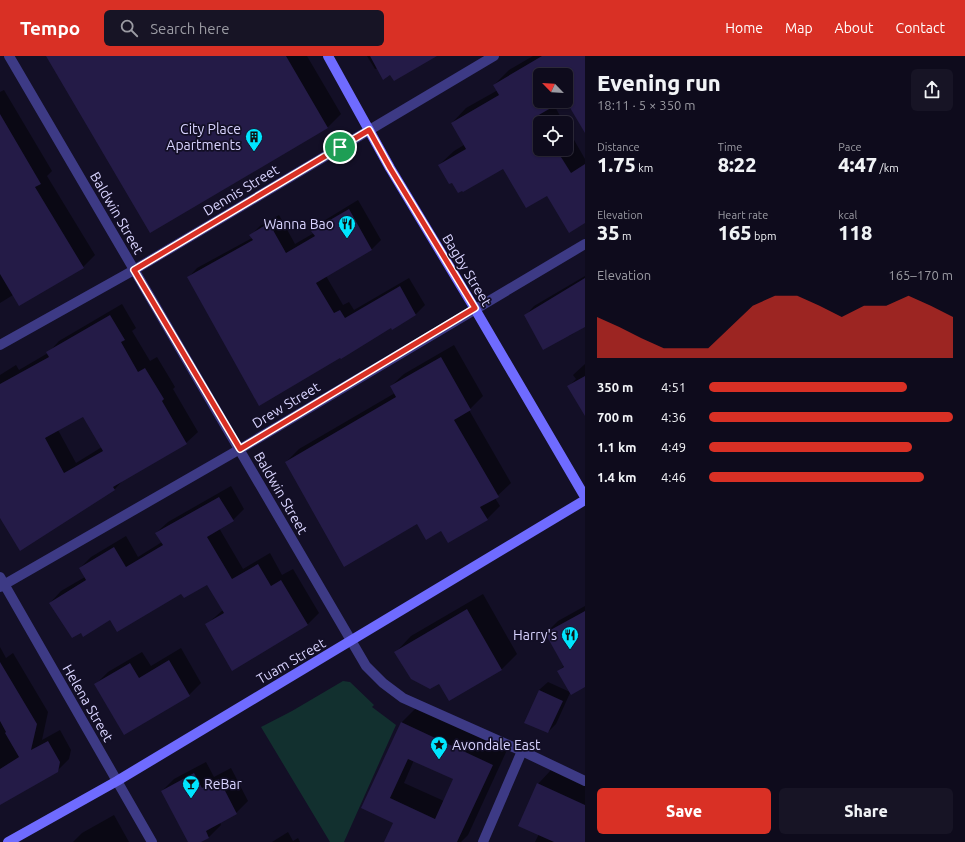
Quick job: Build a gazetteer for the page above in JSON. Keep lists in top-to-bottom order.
{
  "streets": {
    "street": [
      "Dennis Street",
      "Baldwin Street",
      "Bagby Street",
      "Drew Street",
      "Tuam Street",
      "Helena Street"
    ]
  },
  "crossings": [
    ["Dennis Street", "Baldwin Street"],
    ["Dennis Street", "Bagby Street"],
    ["Baldwin Street", "Drew Street"],
    ["Baldwin Street", "Tuam Street"],
    ["Bagby Street", "Drew Street"],
    ["Bagby Street", "Tuam Street"],
    ["Drew Street", "Helena Street"],
    ["Tuam Street", "Helena Street"]
  ],
  "places": {
    "building": ["City Place Apartments"],
    "restaurant": ["Wanna Bao", "Harry's"],
    "place": ["Avondale East"],
    "bar": ["ReBar"]
  },
  "north": "top left",
  "page": {
    "header": "Tempo",
    "search": "Search here",
    "nav": [
      "Home",
      "Map",
      "About",
      "Contact"
    ],
    "heading": ["Evening run", "18:11 · 5 × 350 m"],
    "stats": [
      ["Distance", "1.75 km"],
      ["Time", "8:22"],
      ["Pace", "4:47 /km"],
      ["Elevation", "35 m"],
      ["Heart rate", "165 bpm"],
      ["kcal", "118"]
    ],
    "chart": ["Elevation", "165–170 m"],
    "list": [
      {
        "name": "350 m",
        "note": "4:51"
      },
      {
        "name": "700 m",
        "note": "4:36"
      },
      {
        "name": "1.1 km",
        "note": "4:49"
      },
      {
        "name": "1.4 km",
        "note": "4:46"
      }
    ],
    "buttons": ["Save", "Share"]
  }
}
